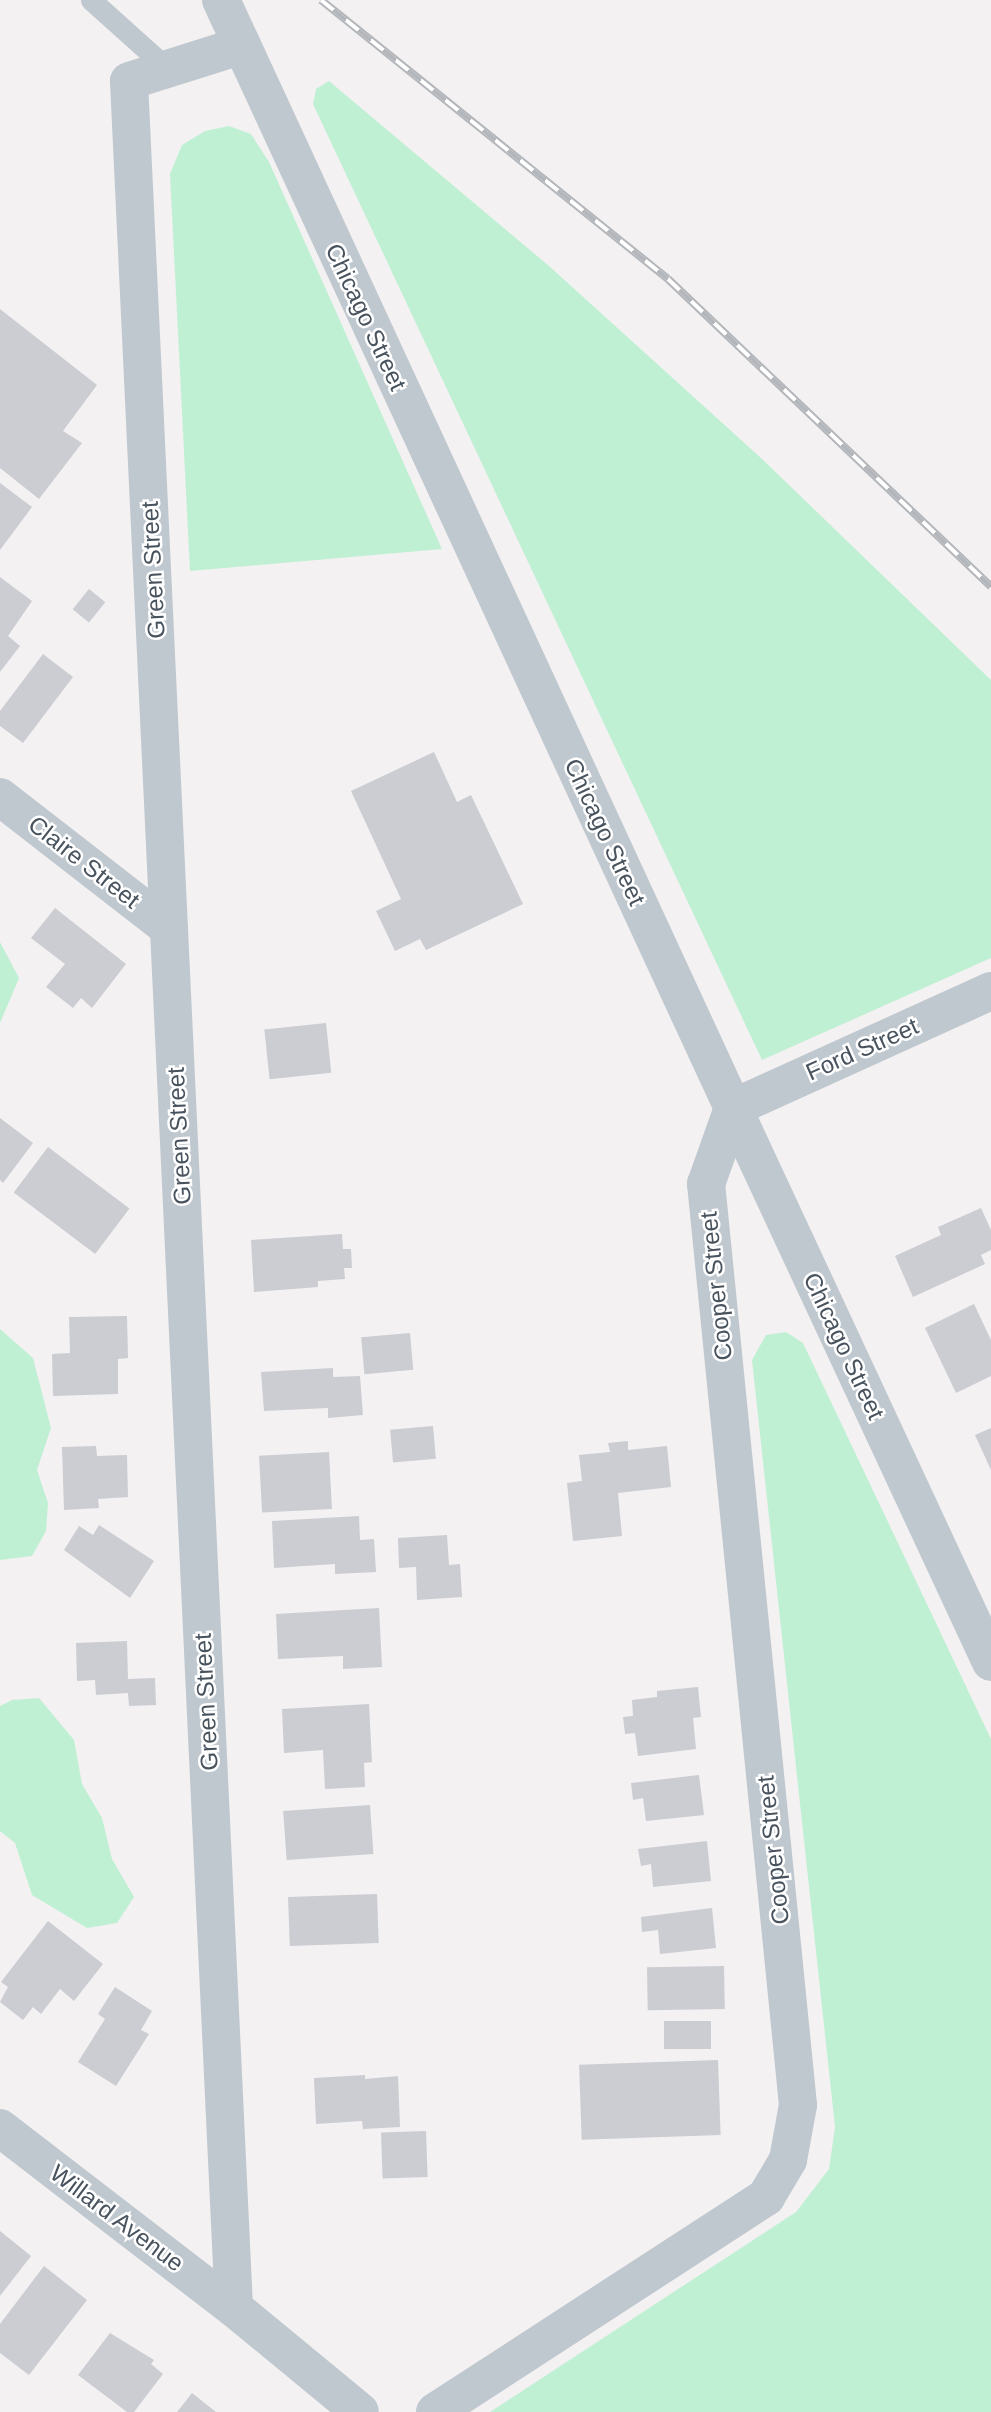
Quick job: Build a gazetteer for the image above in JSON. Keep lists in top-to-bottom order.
{
  "streets": {
    "street": [
      "Chicago Street",
      "Green Street",
      "Claire Street",
      "Ford Street",
      "Cooper Street",
      "Willard Avenue"
    ]
  },
  "crossings": [
    ["Chicago Street", "Green Street"],
    ["Chicago Street", "Ford Street"],
    ["Chicago Street", "Cooper Street"],
    ["Green Street", "Claire Street"],
    ["Green Street", "Willard Avenue"],
    ["Ford Street", "Cooper Street"]
  ]
}
